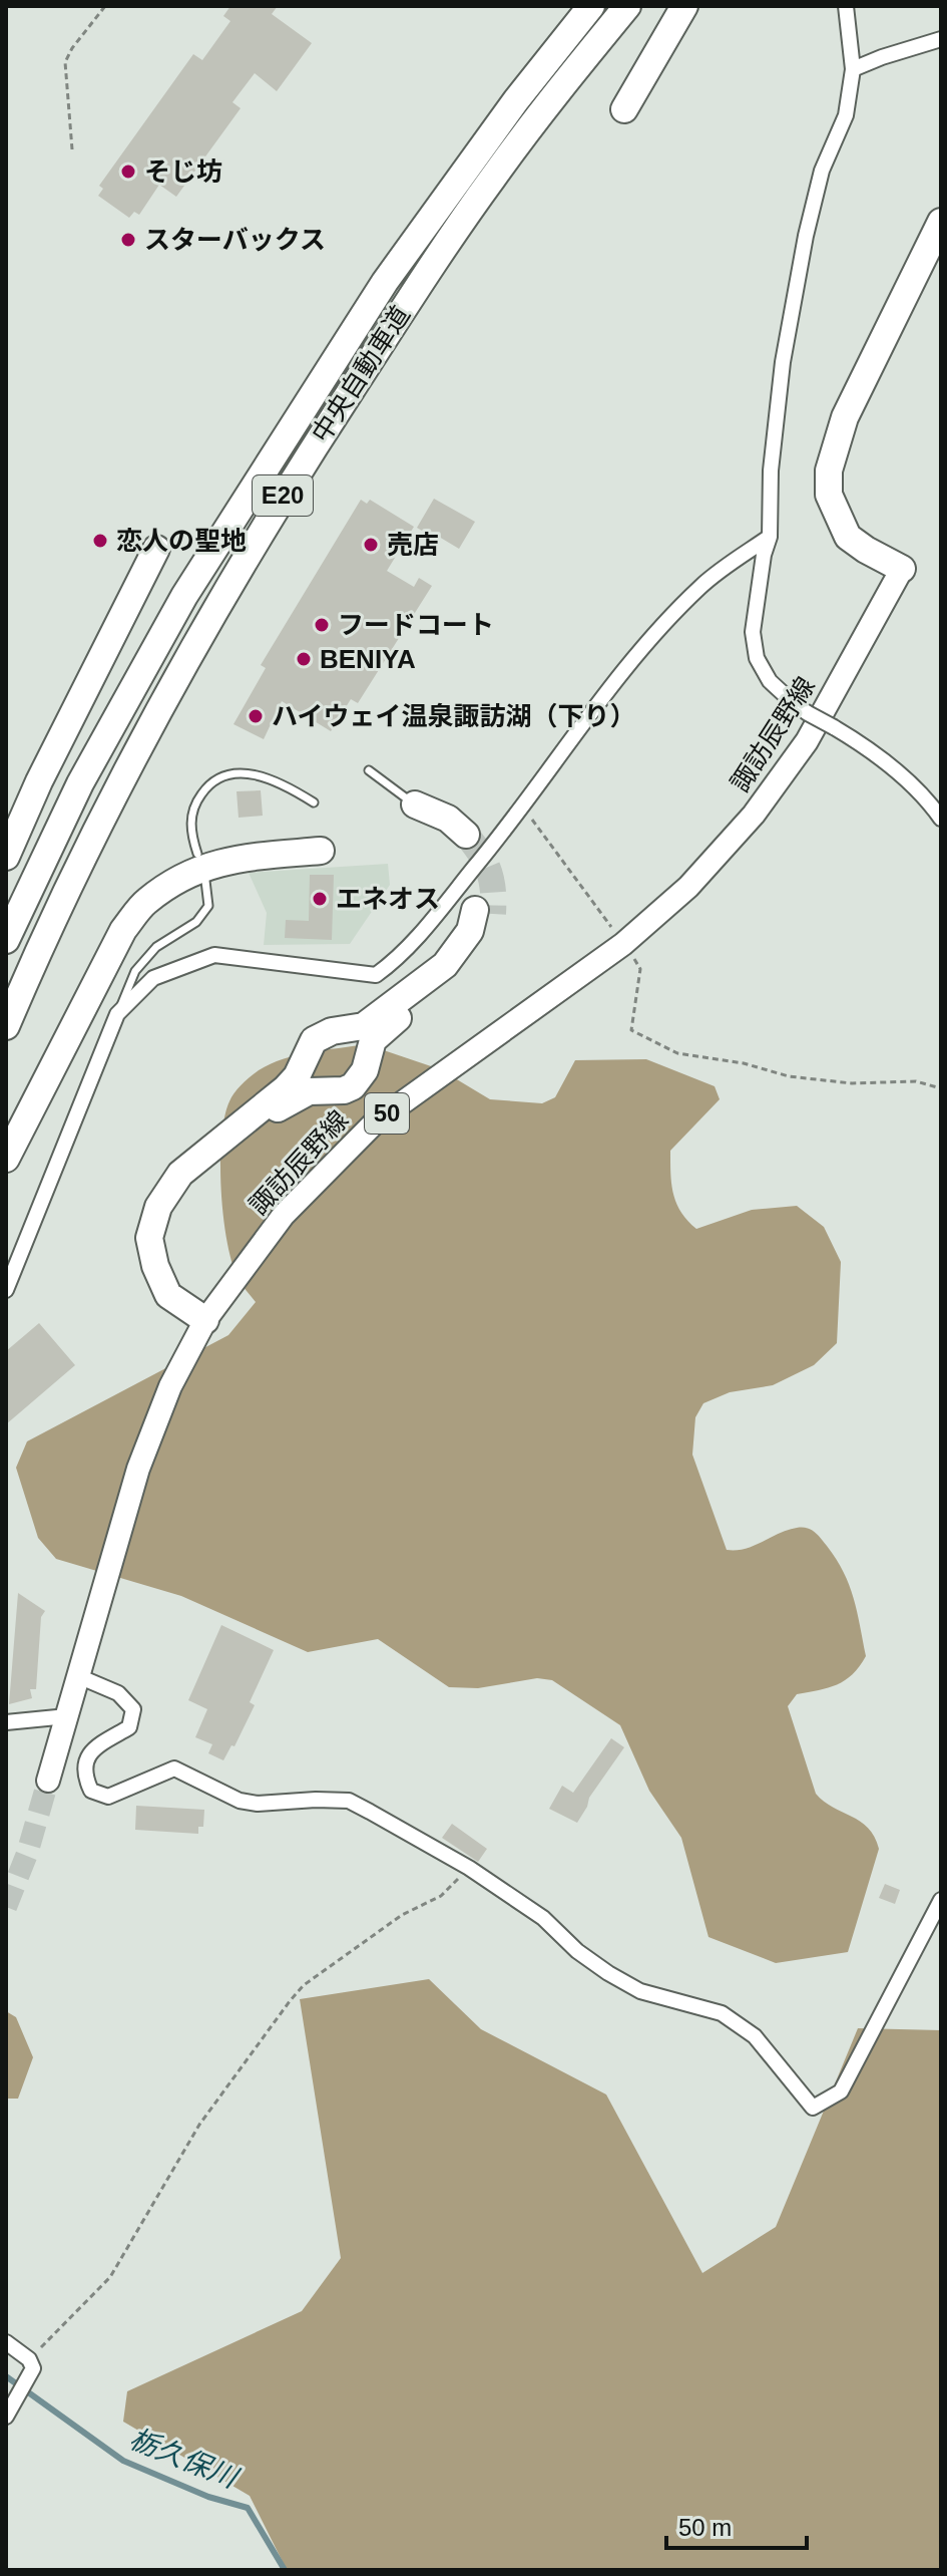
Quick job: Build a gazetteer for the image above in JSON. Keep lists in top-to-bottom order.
{
  "streets": {
    "highway": ["中央自動車道", "E20"],
    "main road": ["諏訪辰野線", "50"]
  },
  "water": ["栃久保川"],
  "places": [
    "そじ坊",
    "スターバックス",
    "恋人の聖地",
    "売店",
    "フードコート",
    "BENIYA",
    "ハイウェイ温泉諏訪湖（下り）",
    "エネオス"
  ],
  "scale_bar": "50 m"
}
